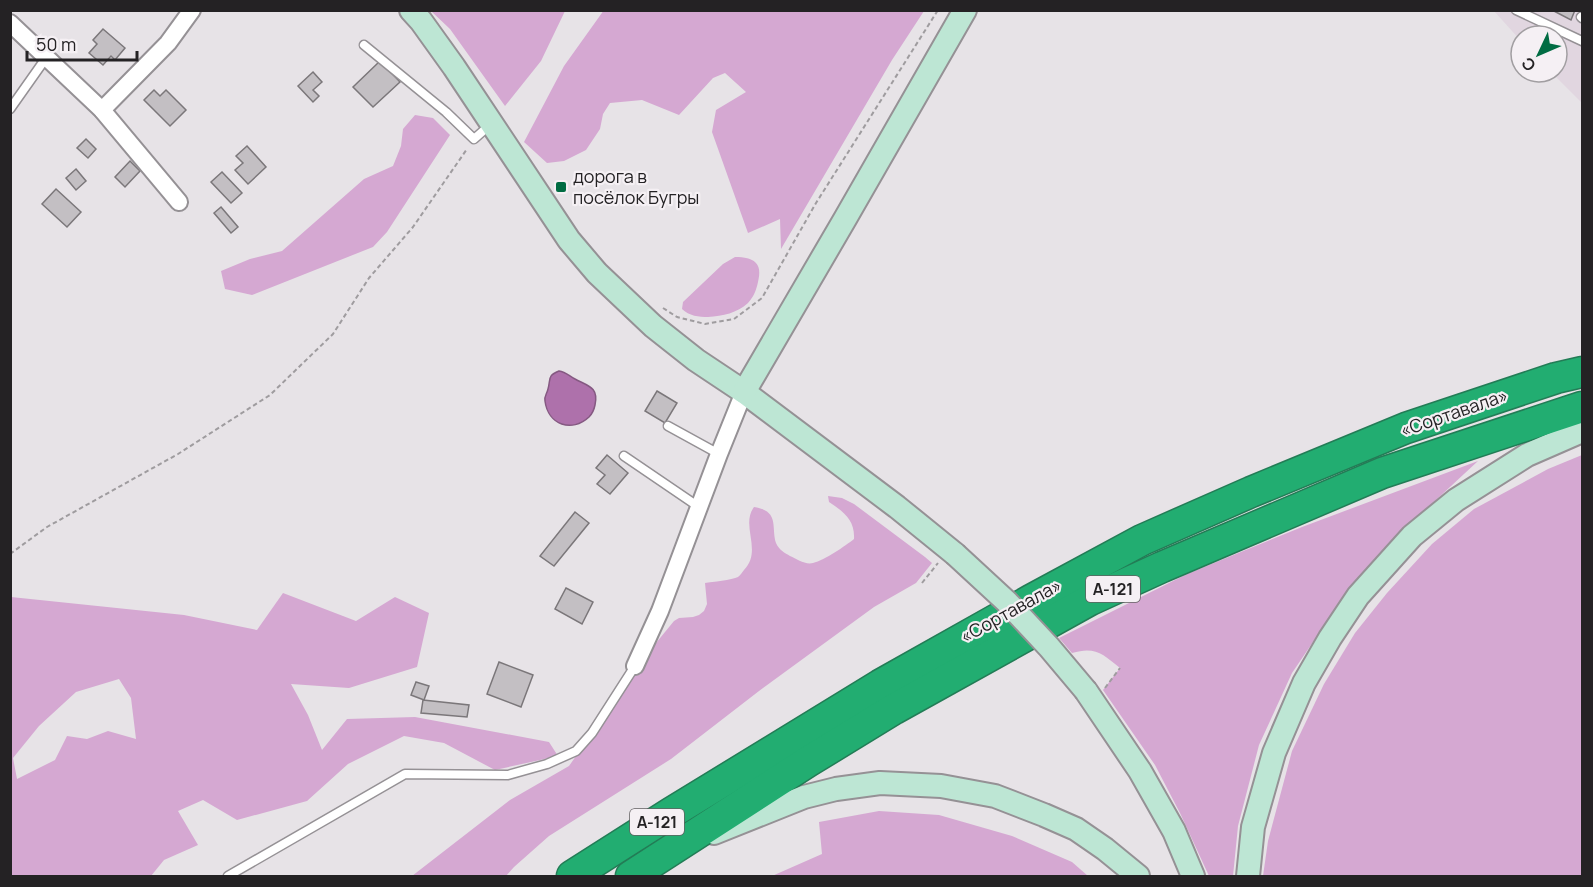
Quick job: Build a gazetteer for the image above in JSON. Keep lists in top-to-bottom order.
{
  "streets": {
    "highway": ["«Сортавала»", "А-121"]
  },
  "places": {
    "transit": ["дорога в посёлок Бугры"]
  },
  "scale_bar": "50 m",
  "north": "bottom left"
}
